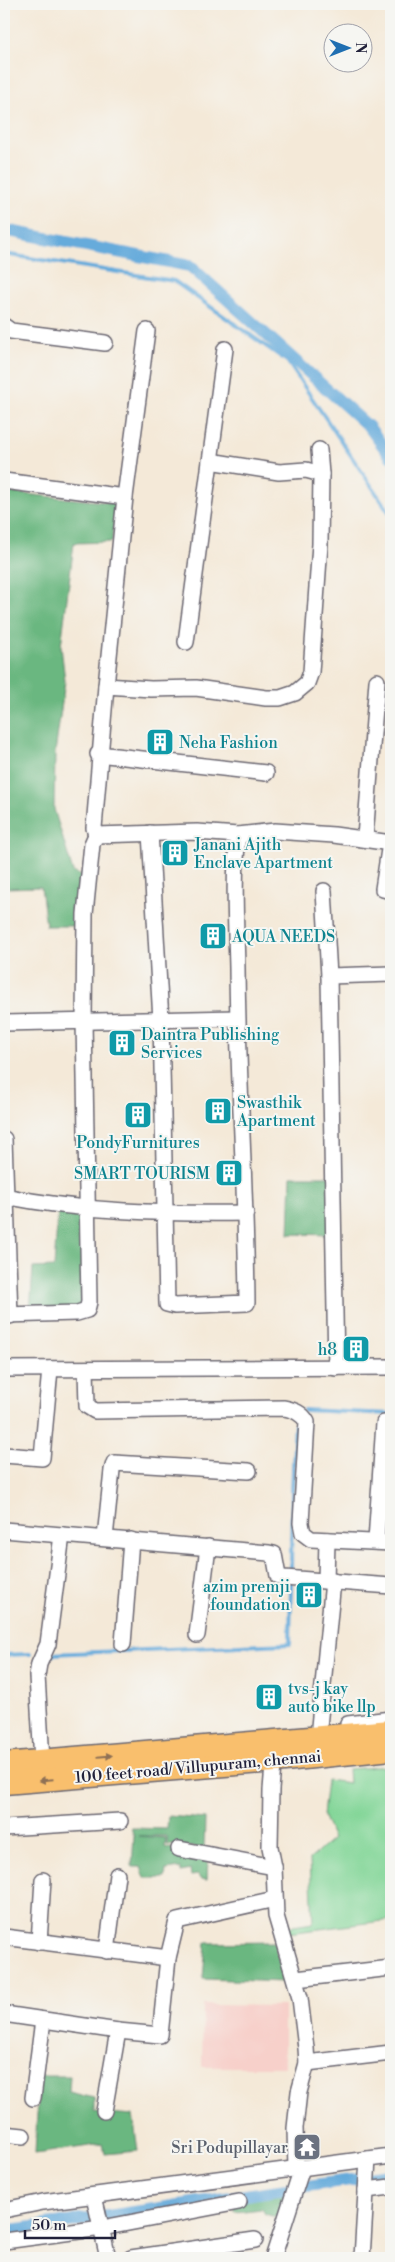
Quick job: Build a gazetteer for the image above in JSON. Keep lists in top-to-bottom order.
{
  "streets": {
    "highway": ["100 feet road/ Villupuram, chennai"]
  },
  "places": {
    "building": [
      "Neha Fashion",
      "Janani Ajith Enclave Apartment",
      "AQUA NEEDS",
      "Daintra Publishing Services",
      "Swasthik Apartment",
      "PondyFurnitures",
      "SMART TOURISM",
      "h8",
      "azim premji foundation",
      "tvs-j kay auto bike llp"
    ],
    "temple": ["Sri Podupillayar"]
  },
  "scale_bar": "50 m",
  "north": "right"
}
